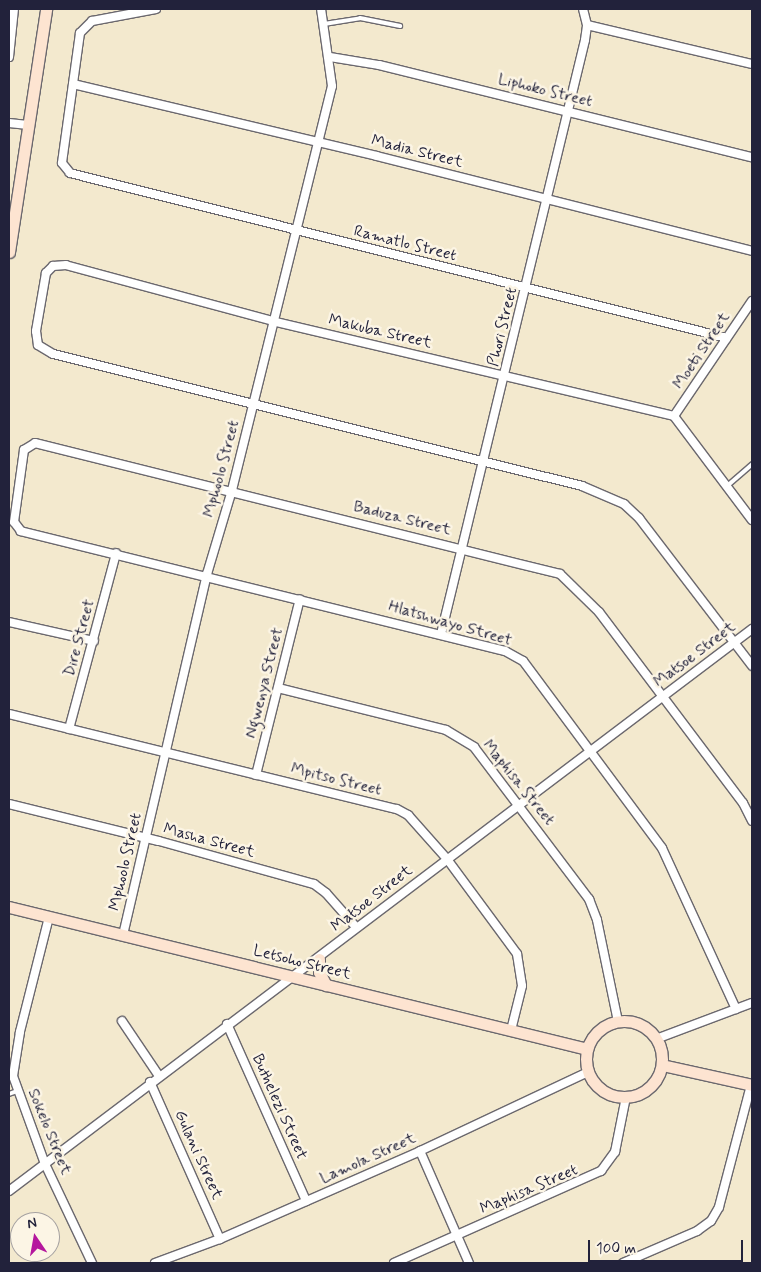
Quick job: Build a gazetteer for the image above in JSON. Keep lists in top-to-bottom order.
{
  "streets": {
    "street": [
      "Liphoko Street",
      "Madia Street",
      "Ramatlo Street",
      "Phori Street",
      "Makuba Street",
      "Moeti Street",
      "Mphoolo Street",
      "Baduza Street",
      "Hlatshwayo Street",
      "Dire Street",
      "Matsoe Street",
      "Ngwenya Street",
      "Mpitso Street",
      "Maphisa Street",
      "Masha Street",
      "Letsoho Street",
      "Buthelezi Street",
      "Sokelo Street",
      "Gulani Street",
      "Lamola Street"
    ]
  },
  "crossings": [
    ["Liphoko Street", "Phori Street"],
    ["Liphoko Street", "Mphoolo Street"],
    ["Madia Street", "Ramatlo Street"],
    ["Madia Street", "Phori Street"],
    ["Madia Street", "Mphoolo Street"],
    ["Ramatlo Street", "Phori Street"],
    ["Ramatlo Street", "Moeti Street"],
    ["Ramatlo Street", "Mphoolo Street"],
    ["Phori Street", "Makuba Street"],
    ["Phori Street", "Baduza Street"],
    ["Phori Street", "Hlatshwayo Street"],
    ["Makuba Street", "Moeti Street"],
    ["Makuba Street", "Mphoolo Street"],
    ["Mphoolo Street", "Baduza Street"],
    ["Mphoolo Street", "Hlatshwayo Street"],
    ["Mphoolo Street", "Mpitso Street"],
    ["Mphoolo Street", "Masha Street"],
    ["Mphoolo Street", "Letsoho Street"],
    ["Baduza Street", "Hlatshwayo Street"],
    ["Baduza Street", "Matsoe Street"],
    ["Hlatshwayo Street", "Dire Street"],
    ["Hlatshwayo Street", "Matsoe Street"],
    ["Hlatshwayo Street", "Ngwenya Street"],
    ["Dire Street", "Mpitso Street"],
    ["Matsoe Street", "Mpitso Street"],
    ["Matsoe Street", "Maphisa Street"],
    ["Matsoe Street", "Masha Street"],
    ["Matsoe Street", "Letsoho Street"],
    ["Matsoe Street", "Buthelezi Street"],
    ["Matsoe Street", "Sokelo Street"],
    ["Matsoe Street", "Gulani Street"],
    ["Ngwenya Street", "Mpitso Street"],
    ["Ngwenya Street", "Maphisa Street"],
    ["Mpitso Street", "Letsoho Street"],
    ["Maphisa Street", "Letsoho Street"],
    ["Maphisa Street", "Lamola Street"],
    ["Letsoho Street", "Sokelo Street"],
    ["Letsoho Street", "Lamola Street"],
    ["Buthelezi Street", "Lamola Street"],
    ["Gulani Street", "Lamola Street"]
  ],
  "scale_bar": "100 m",
  "north": "top"
}
